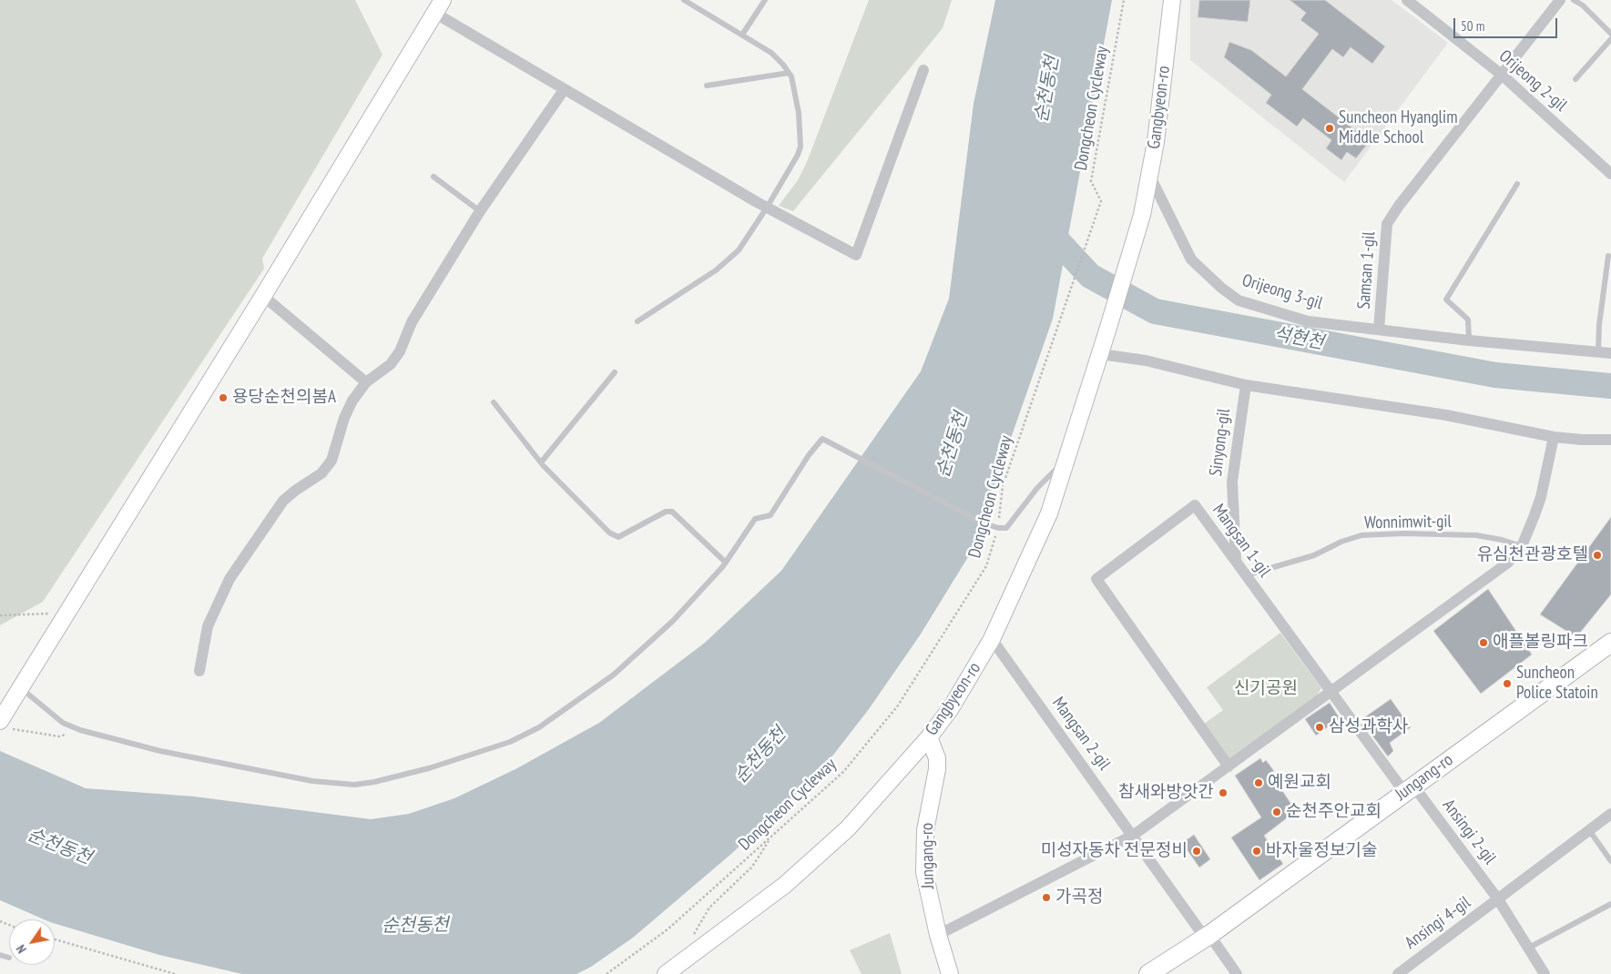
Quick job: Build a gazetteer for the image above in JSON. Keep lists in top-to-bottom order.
{
  "streets": {
    "main road": ["Gangbyeon-ro", "Jungang-ro"],
    "street": [
      "Orijeong 2-gil",
      "Samsan 1-gil",
      "Orijeong 3-gil",
      "Sinyong-gil",
      "Mangsan 1-gil",
      "Mangsan 2-gil",
      "Ansingi 2-gil",
      "Ansingi 4-gil"
    ],
    "lane": ["Wonnimwit-gil"],
    "path": ["Dongcheon Cycleway"]
  },
  "crossings": [
    ["Orijeong 2-gil", "Samsan 1-gil"],
    ["Gangbyeon-ro", "Orijeong 3-gil"],
    ["Gangbyeon-ro", "Mangsan 2-gil"],
    ["Gangbyeon-ro", "Jungang-ro"],
    ["Samsan 1-gil", "Orijeong 3-gil"],
    ["Sinyong-gil", "Mangsan 1-gil"],
    ["Wonnimwit-gil", "Mangsan 1-gil"],
    ["Mangsan 1-gil", "Jungang-ro"],
    ["Mangsan 1-gil", "Ansingi 2-gil"],
    ["Mangsan 2-gil", "Jungang-ro"],
    ["Jungang-ro", "Ansingi 2-gil"],
    ["Ansingi 2-gil", "Ansingi 4-gil"]
  ],
  "water": ["순천동천", "석현천"],
  "parks": ["신기공원"],
  "places": [
    "Suncheon Hyanglim Middle School",
    "용당순천의봄A",
    "유심천관광호텔",
    "애플볼링파크",
    "Suncheon Police Statoin",
    "삼성과학사",
    "예원교회",
    "참새와방앗간",
    "순천주안교회",
    "미성자동차 전문정비",
    "바자울정보기술",
    "가곡정"
  ],
  "scale_bar": "50 m",
  "north": "bottom left"
}
